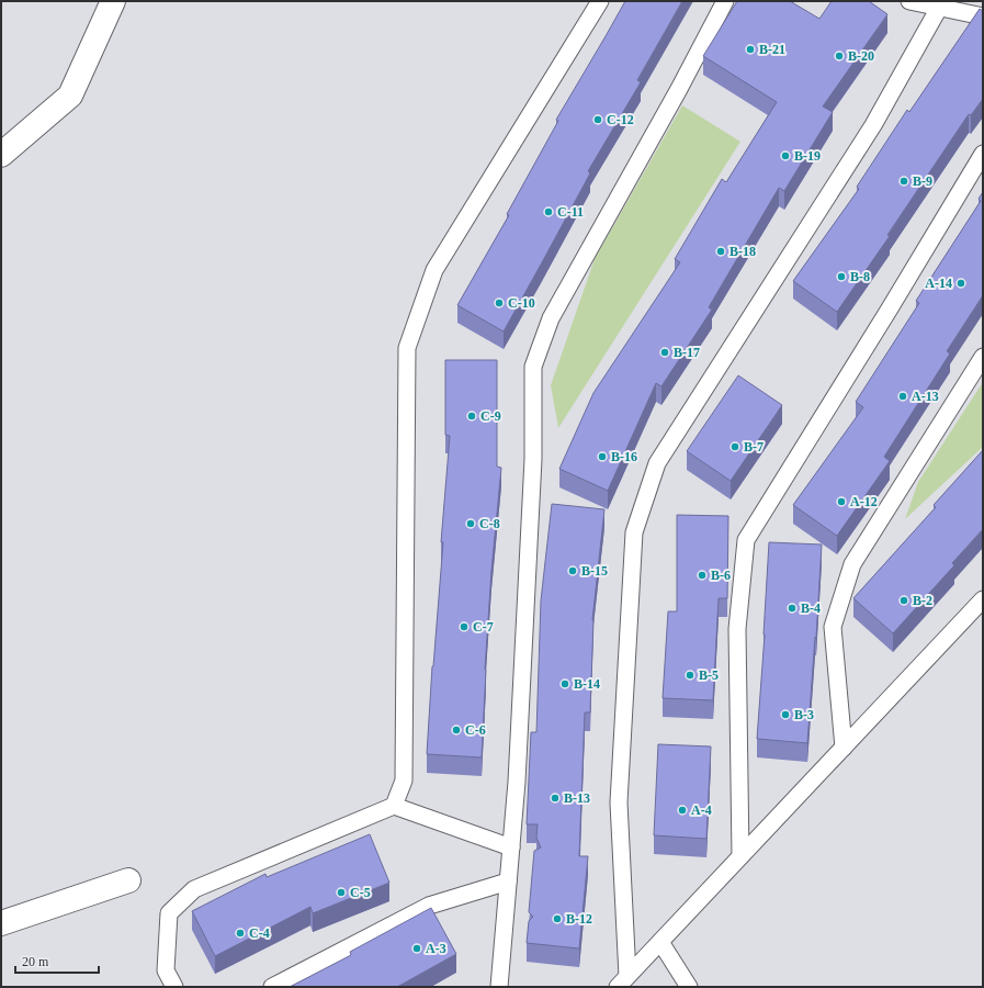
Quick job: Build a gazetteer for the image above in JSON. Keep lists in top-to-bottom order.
{
  "places": [
    "B-21",
    "B-20",
    "C-12",
    "B-19",
    "B-9",
    "C-11",
    "B-18",
    "B-8",
    "A-14",
    "C-10",
    "B-17",
    "A-13",
    "C-9",
    "B-7",
    "B-16",
    "A-12",
    "C-8",
    "B-15",
    "B-6",
    "B-2",
    "B-4",
    "C-7",
    "B-5",
    "B-14",
    "B-3",
    "C-6",
    "B-13",
    "A-4",
    "C-5",
    "B-12",
    "C-4",
    "A-3"
  ],
  "scale_bar": "20 m"
}
